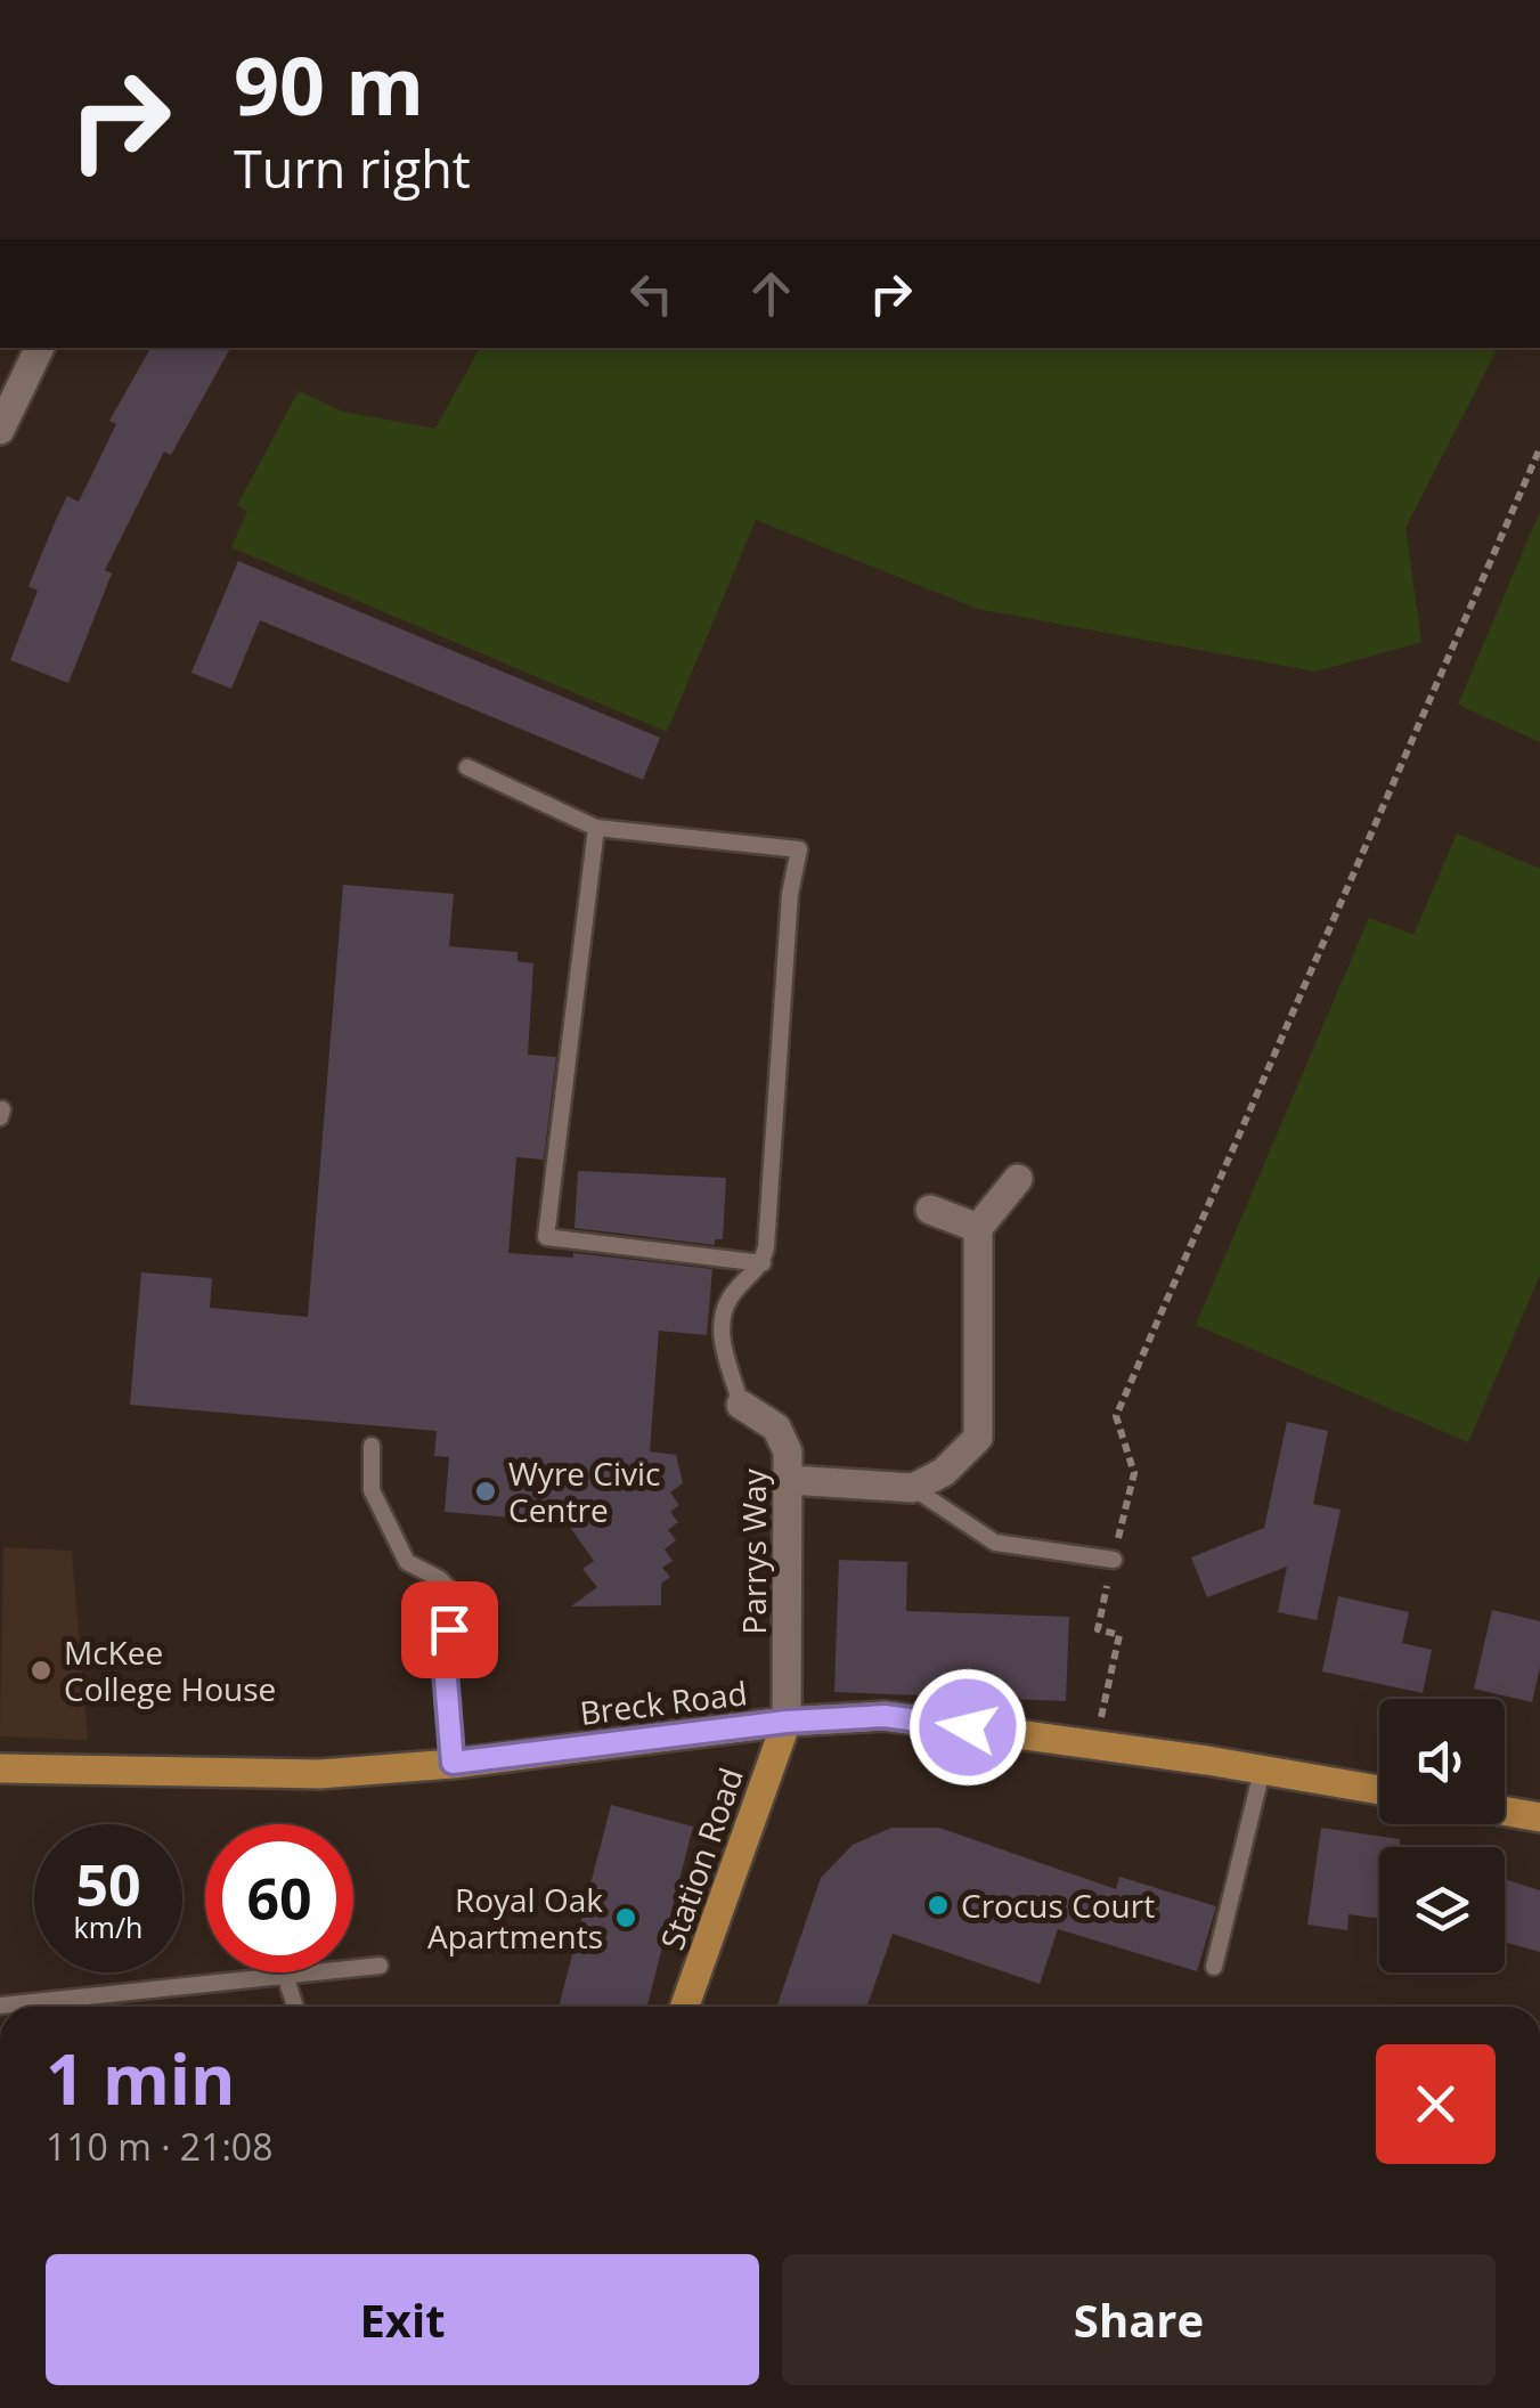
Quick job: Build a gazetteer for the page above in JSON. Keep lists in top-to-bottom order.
{
  "streets": {
    "main road": ["Breck Road", "Station Road"],
    "street": ["Parrys Way"]
  },
  "crossings": [
    ["Parrys Way", "Breck Road"],
    ["Parrys Way", "Station Road"],
    ["Breck Road", "Station Road"]
  ],
  "places": [
    "Wyre Civic Centre",
    "McKee College House",
    "Crocus Court",
    "Royal Oak Apartments"
  ],
  "page": {
    "turn": ["90 m", "Turn right"],
    "speed": "50 km/h",
    "limit": "60",
    "heading": ["1 min", "110 m · 21:08"],
    "buttons": ["Exit", "Share"]
  }
}
